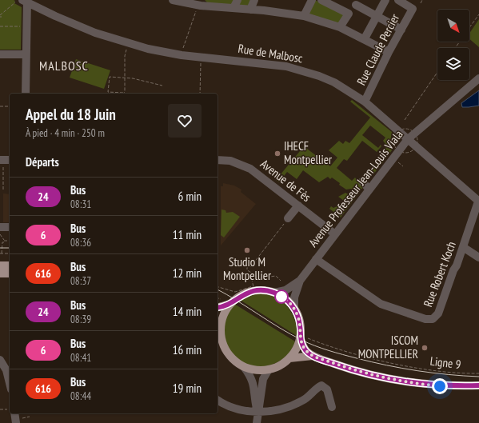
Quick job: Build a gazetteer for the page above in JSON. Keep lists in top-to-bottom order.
{
  "streets": {
    "street": [
      "Rue Claude Percier",
      "Rue de Malbosc",
      "Avenue de Fès",
      "Avenue Professeur Jean-Louis Viala",
      "Rue Robert Koch"
    ],
    "path": ["Ligne 9"]
  },
  "crossings": [
    ["Rue Claude Percier", "Rue de Malbosc"],
    ["Rue de Malbosc", "Avenue Professeur Jean-Louis Viala"],
    ["Rue de Malbosc", "Rue Robert Koch"],
    ["Avenue de Fès", "Avenue Professeur Jean-Louis Viala"],
    ["Avenue Professeur Jean-Louis Viala", "Rue Robert Koch"],
    ["Avenue Professeur Jean-Louis Viala", "Ligne 9"]
  ],
  "districts": ["MALBOSC"],
  "places": ["IHECF Montpellier", "Studio M Montpellier", "ISCOM MONTPELLIER"],
  "lines": ["bus line 24"],
  "north": "bottom right",
  "page": {
    "heading": [
      ["Appel du 18 Juin", "À pied · 4 min · 250 m"],
      "Départs"
    ],
    "list": [
      {
        "mark": "24",
        "name": "Bus",
        "note": "08:31",
        "value": "6 min"
      },
      {
        "mark": "6",
        "name": "Bus",
        "note": "08:36",
        "value": "11 min"
      },
      {
        "mark": "616",
        "name": "Bus",
        "note": "08:37",
        "value": "12 min"
      },
      {
        "mark": "24",
        "name": "Bus",
        "note": "08:39",
        "value": "14 min"
      },
      {
        "mark": "6",
        "name": "Bus",
        "note": "08:41",
        "value": "16 min"
      },
      {
        "mark": "616",
        "name": "Bus",
        "note": "08:44",
        "value": "19 min"
      }
    ]
  }
}
